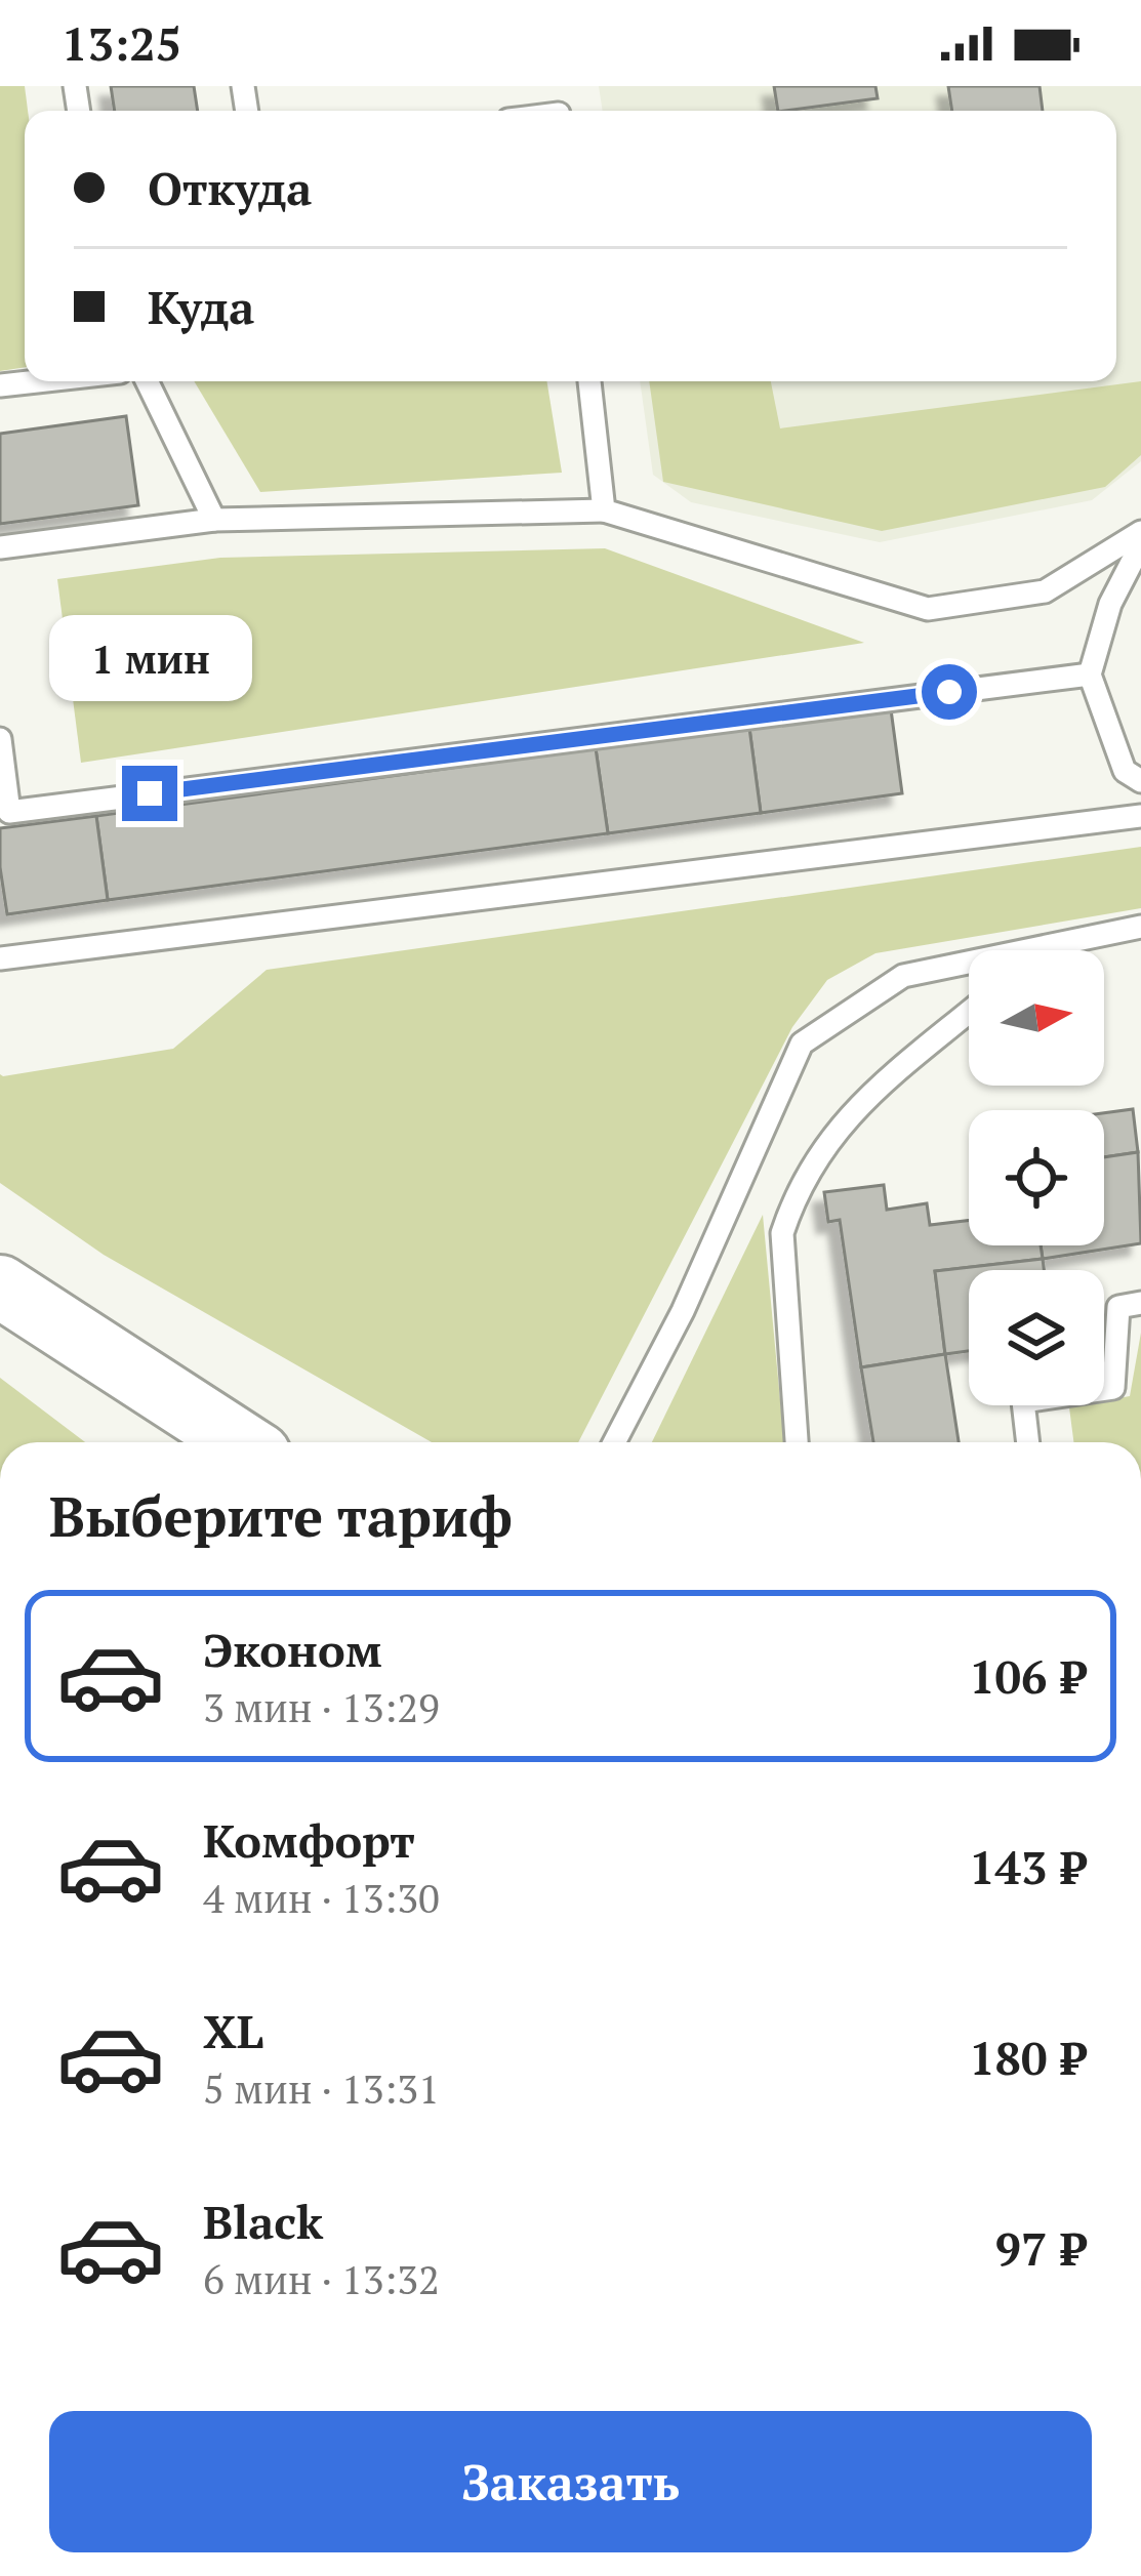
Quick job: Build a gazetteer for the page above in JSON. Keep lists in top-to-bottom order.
{
  "north": "right",
  "page": {
    "status": "13:25",
    "banner": ["Откуда", "Куда"],
    "bubble": "1 мин",
    "heading": "Выберите тариф",
    "list": [
      {
        "name": "Эконом",
        "note": "3 мин · 13:29",
        "value": "106 ₽"
      },
      {
        "name": "Комфорт",
        "note": "4 мин · 13:30",
        "value": "143 ₽"
      },
      {
        "name": "XL",
        "note": "5 мин · 13:31",
        "value": "180 ₽"
      },
      {
        "name": "Black",
        "note": "6 мин · 13:32",
        "value": "97 ₽"
      }
    ],
    "buttons": "Заказать"
  }
}
